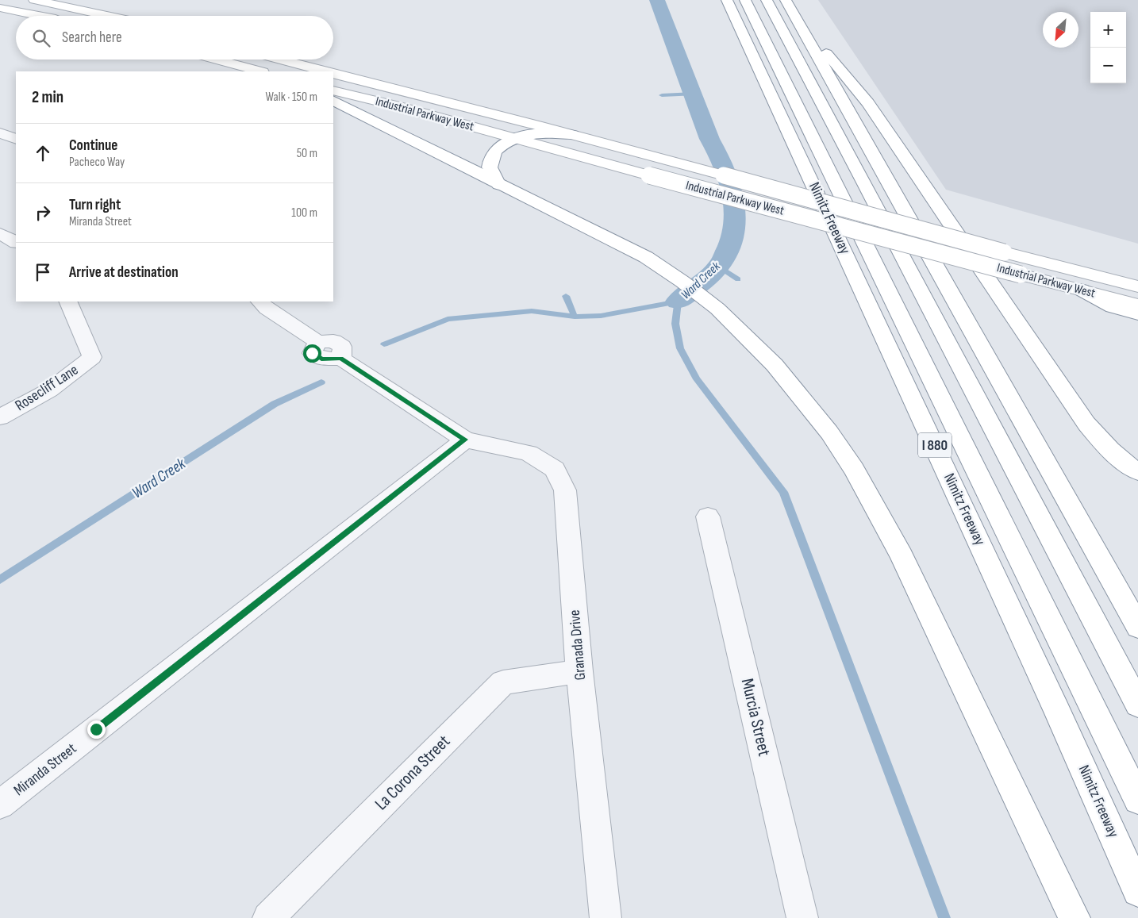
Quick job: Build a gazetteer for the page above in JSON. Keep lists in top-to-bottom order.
{
  "streets": {
    "main road": ["Industrial Parkway West", "Nimitz Freeway", "I 880"],
    "street": [
      "Rosecliff Lane",
      "Granada Drive",
      "Murcia Street",
      "Miranda Street",
      "La Corona Street"
    ]
  },
  "crossings": [
    ["Granada Drive", "Miranda Street"],
    ["Granada Drive", "La Corona Street"]
  ],
  "water": ["Ward Creek"],
  "north": "bottom left",
  "page": {
    "map_buttons": ["+", "−"],
    "search": "Search here",
    "heading": ["2 min", "Walk · 150 m"],
    "list": [
      ["Continue", "Pacheco Way", "50 m"],
      ["Turn right", "Miranda Street", "100 m"],
      "Arrive at destination"
    ]
  }
}
